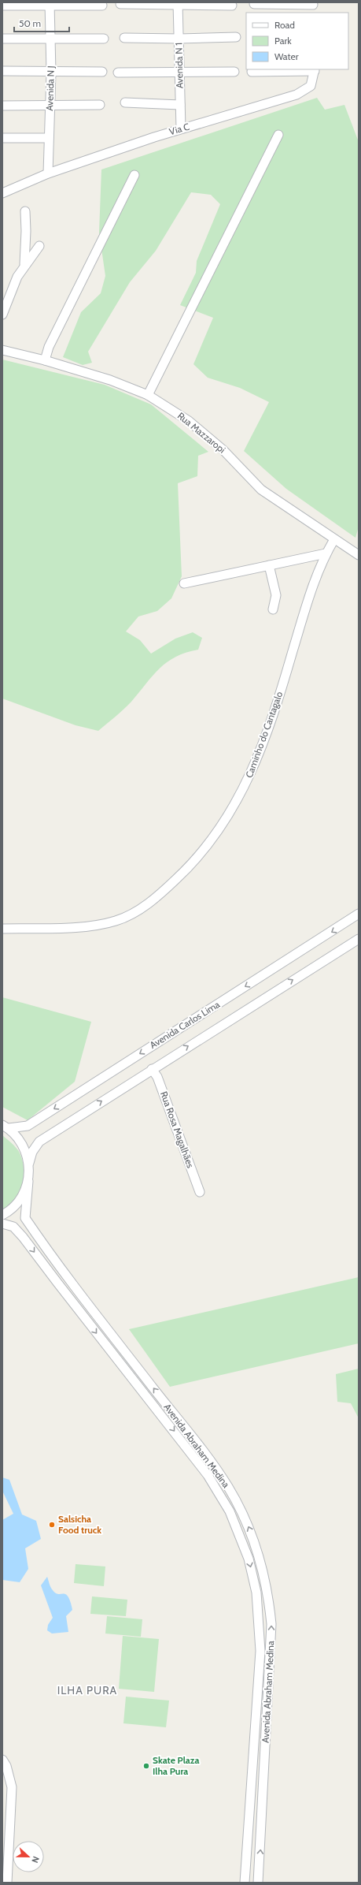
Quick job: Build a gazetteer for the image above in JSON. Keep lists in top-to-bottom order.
{
  "streets": {
    "street": [
      "Avenida N 1",
      "Avenida N J",
      "Via C",
      "Rua Mazzaropi",
      "Caminho do Cantagalo",
      "Avenida Carlos Lima",
      "Rua Rosa Magalhães",
      "Avenida Abraham Medina"
    ]
  },
  "crossings": [
    ["Avenida N 1", "Via C"],
    ["Avenida N J", "Via C"],
    ["Rua Mazzaropi", "Caminho do Cantagalo"],
    ["Avenida Carlos Lima", "Rua Rosa Magalhães"],
    ["Avenida Carlos Lima", "Avenida Abraham Medina"]
  ],
  "districts": ["ILHA PURA"],
  "places": ["Salsicha Food truck", "Skate Plaza Ilha Pura"],
  "legend": ["Road", "Park", "Water"],
  "scale_bar": "50 m",
  "north": "right"
}
